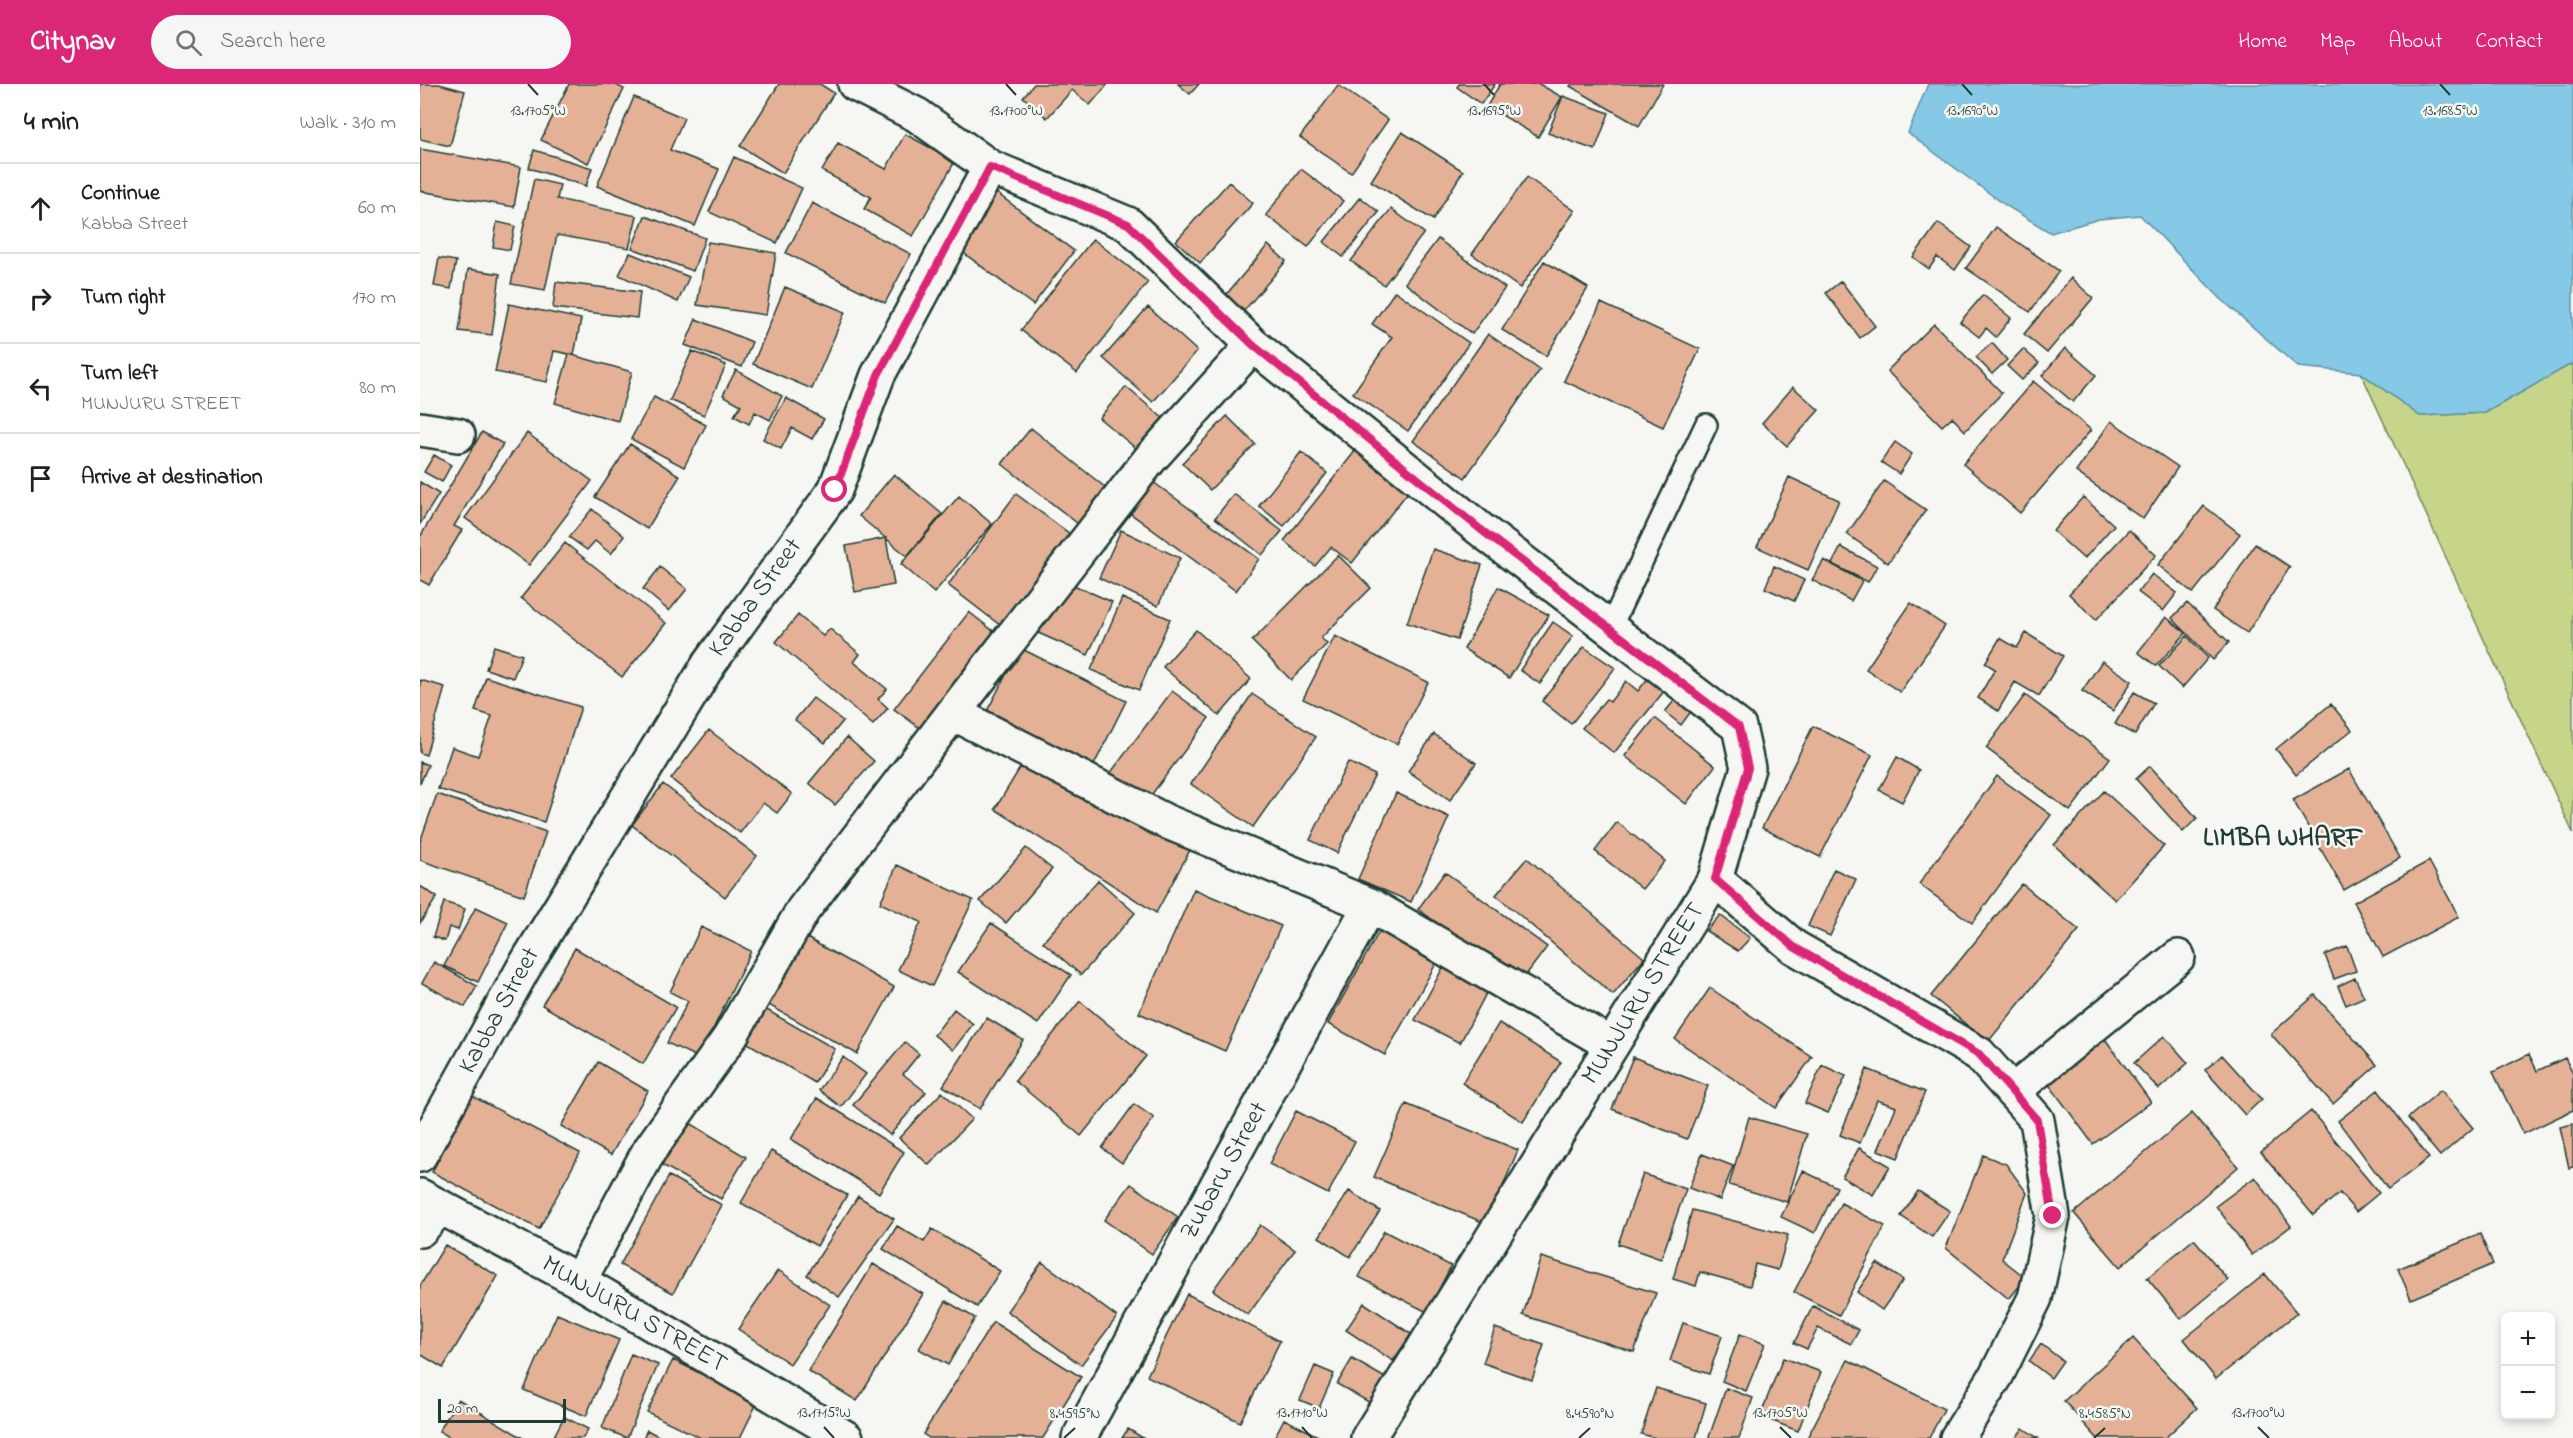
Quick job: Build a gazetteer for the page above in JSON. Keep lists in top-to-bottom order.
{
  "streets": {
    "street": ["Kabba Street", "MUNJURU STREET", "Zubaru Street"]
  },
  "districts": ["LIMBA WHARF"],
  "scale_bar": "20 m",
  "page": {
    "header": "Citynav",
    "search": "Search here",
    "nav": [
      "Home",
      "Map",
      "About",
      "Contact"
    ],
    "heading": ["4 min", "Walk · 310 m"],
    "list": [
      ["Continue", "Kabba Street", "60 m"],
      ["Turn right", "170 m"],
      ["Turn left", "MUNJURU STREET", "80 m"],
      "Arrive at destination"
    ],
    "map_buttons": ["+", "−"],
    "scale": "20 m"
  },
  "coordinates": [
    "13.1700°W",
    "13.1695°W",
    "13.1690°W",
    "13.1705°W",
    "13.1685°W",
    "13.1715°W",
    "13.1710°W",
    "8.4595°N",
    "8.4590°N",
    "8.4585°N"
  ]
}
